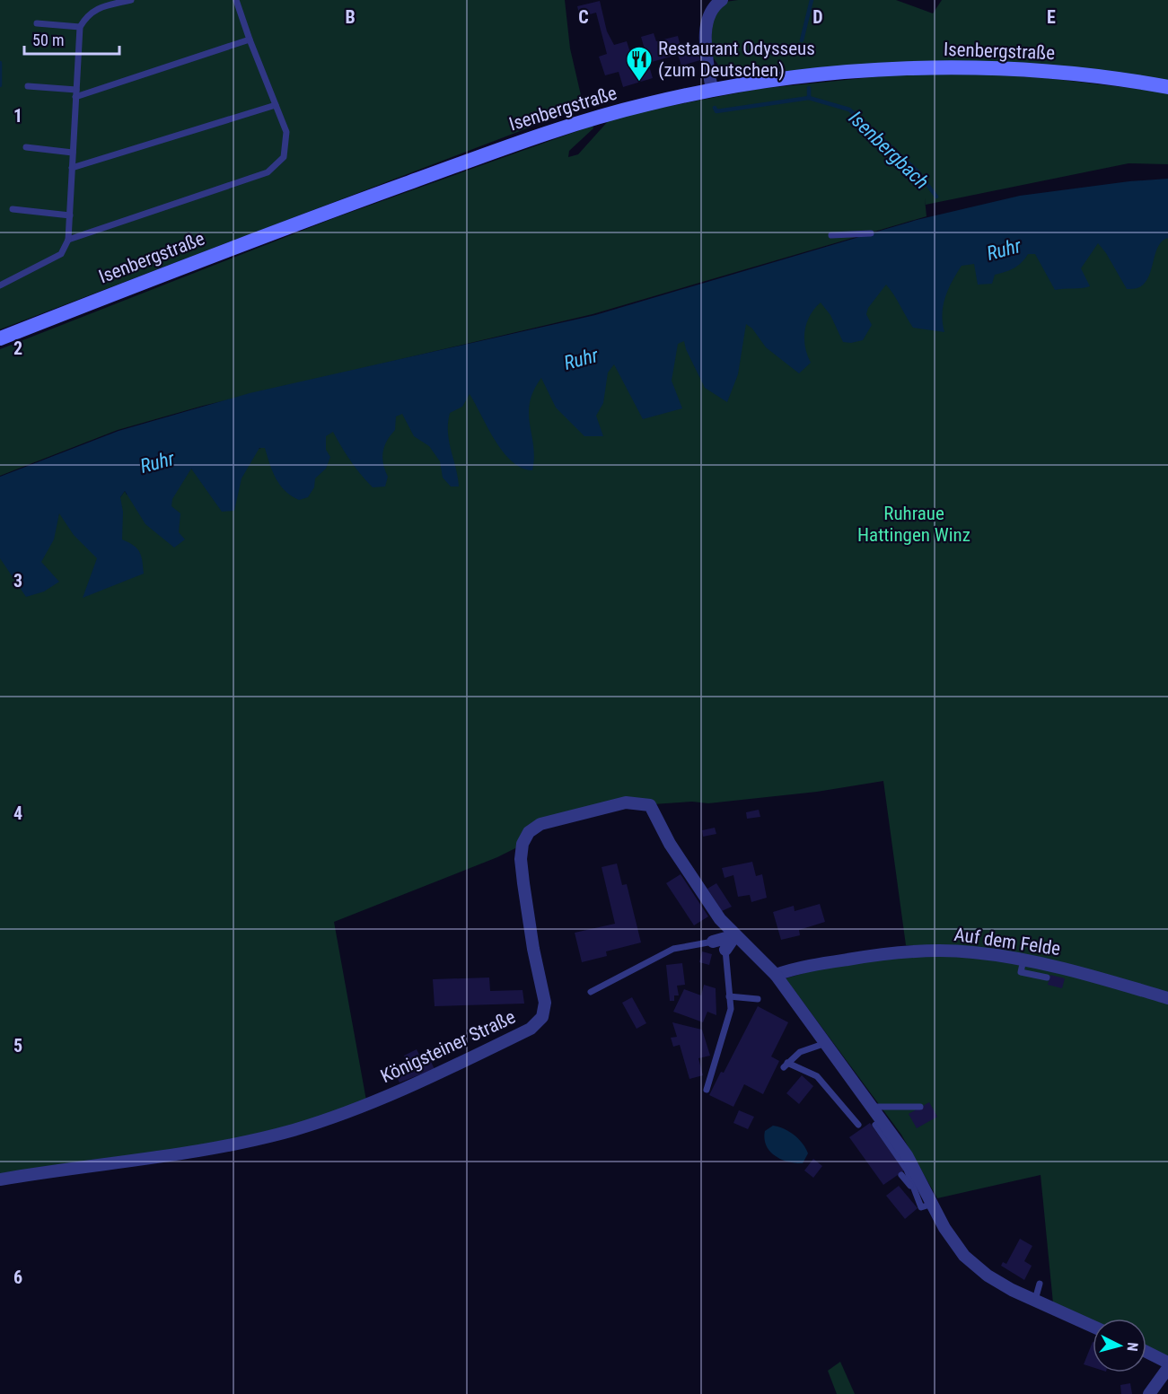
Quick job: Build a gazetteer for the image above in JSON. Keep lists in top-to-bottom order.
{
  "streets": {
    "main road": ["Isenbergstraße"],
    "street": ["Auf dem Felde", "Königsteiner Straße"]
  },
  "crossings": [
    ["Auf dem Felde", "Königsteiner Straße"]
  ],
  "water": ["Isenbergbach", "Ruhr"],
  "parks": ["Ruhraue Hattingen Winz"],
  "places": {
    "restaurant": ["Restaurant Odysseus (zum Deutschen)"]
  },
  "scale_bar": "50 m",
  "north": "right",
  "grid": {
    "columns": [
      "B",
      "C",
      "D",
      "E"
    ],
    "rows": [
      "1",
      "2",
      "3",
      "4",
      "5",
      "6"
    ]
  }
}
